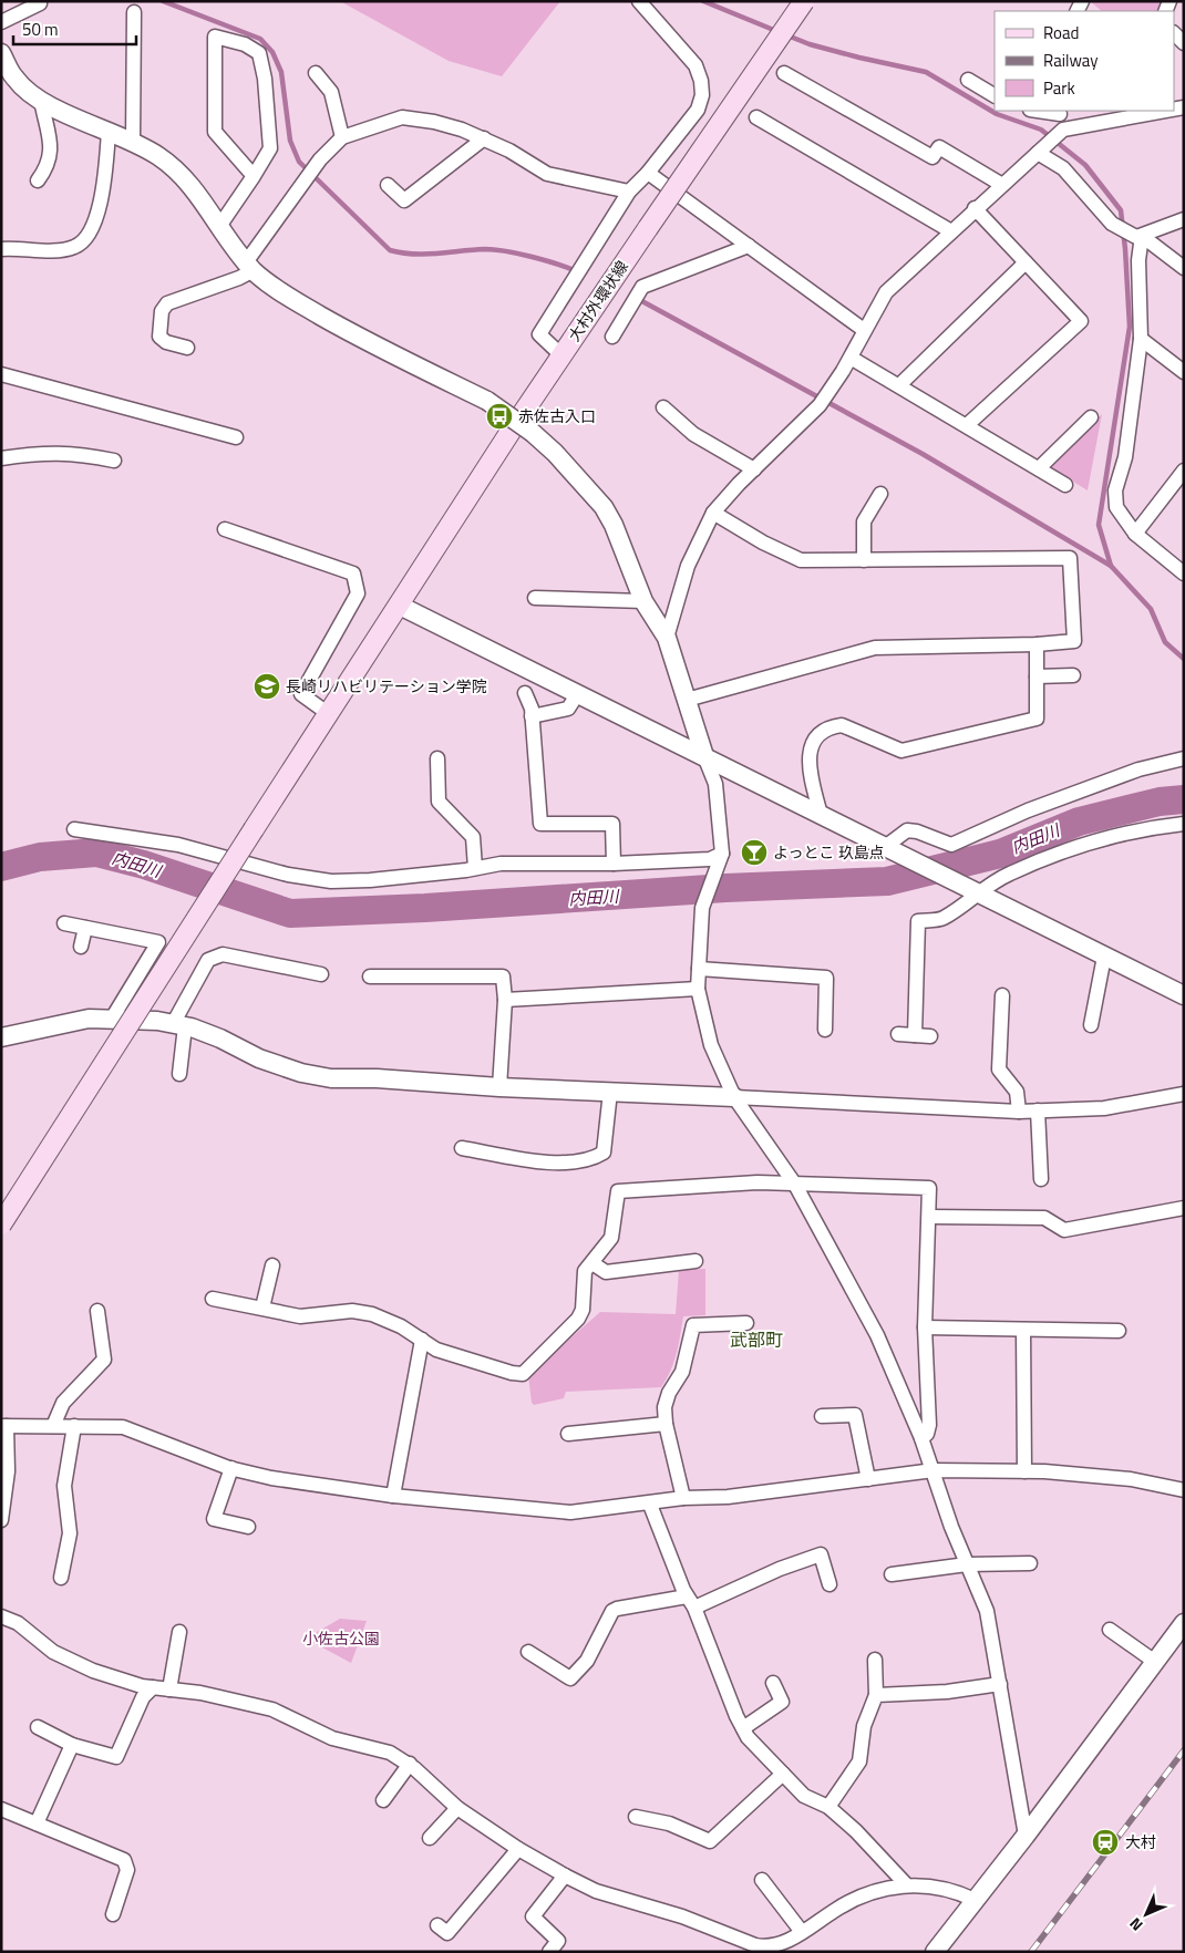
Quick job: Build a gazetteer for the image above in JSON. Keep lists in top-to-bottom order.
{
  "streets": {
    "main road": ["大村外環状線"]
  },
  "districts": ["武部町"],
  "water": ["内田川"],
  "parks": ["小佐古公園"],
  "places": {
    "bus stop": ["赤佐古入口"],
    "school or university": ["長崎リハビリテーション学院"],
    "bar": ["よっとこ 玖島点"],
    "station": ["大村"]
  },
  "legend": ["Road", "Railway", "Park"],
  "scale_bar": "50 m",
  "north": "bottom left"
}
